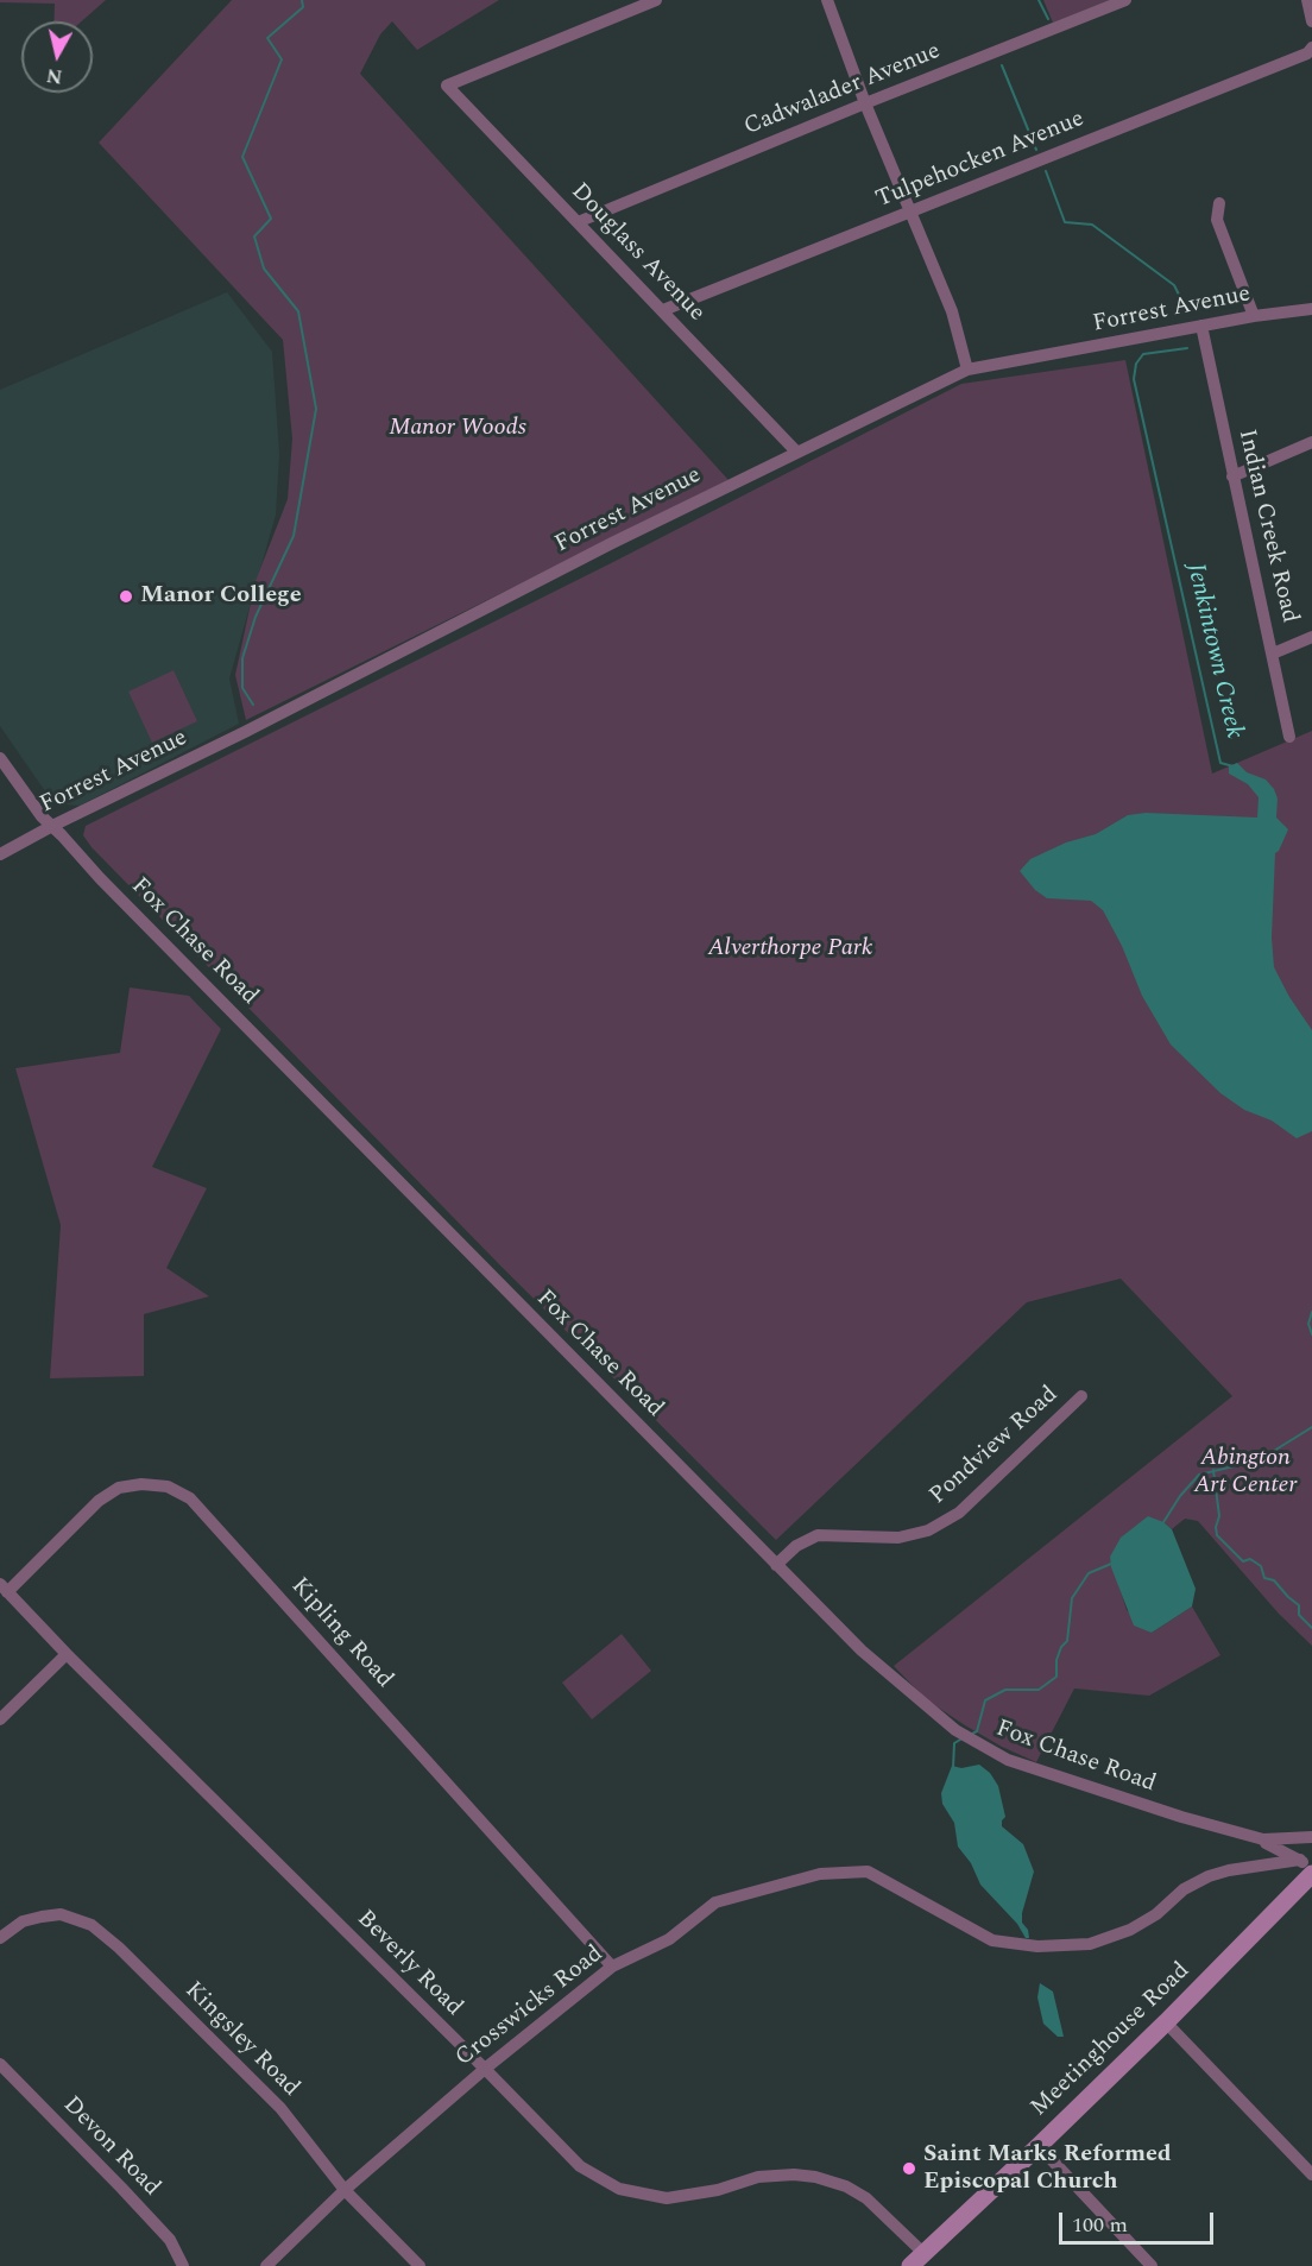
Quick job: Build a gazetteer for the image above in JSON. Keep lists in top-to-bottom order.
{
  "streets": {
    "street": [
      "Cadwalader Avenue",
      "Tulpehocken Avenue",
      "Douglass Avenue",
      "Forrest Avenue",
      "Indian Creek Road",
      "Fox Chase Road",
      "Pondview Road",
      "Kipling Road",
      "Beverly Road",
      "Crosswicks Road",
      "Kingsley Road",
      "Meetinghouse Road",
      "Devon Road"
    ]
  },
  "crossings": [
    ["Cadwalader Avenue", "Douglass Avenue"],
    ["Tulpehocken Avenue", "Douglass Avenue"],
    ["Douglass Avenue", "Forrest Avenue"],
    ["Forrest Avenue", "Indian Creek Road"],
    ["Forrest Avenue", "Fox Chase Road"],
    ["Fox Chase Road", "Pondview Road"],
    ["Fox Chase Road", "Crosswicks Road"],
    ["Fox Chase Road", "Meetinghouse Road"],
    ["Kipling Road", "Beverly Road"],
    ["Kipling Road", "Crosswicks Road"],
    ["Beverly Road", "Crosswicks Road"],
    ["Beverly Road", "Meetinghouse Road"],
    ["Crosswicks Road", "Kingsley Road"],
    ["Crosswicks Road", "Meetinghouse Road"]
  ],
  "water": ["Jenkintown Creek"],
  "parks": ["Manor Woods", "Alverthorpe Park", "Abington Art Center"],
  "places": ["Manor College", "Saint Marks Reformed Episcopal Church"],
  "scale_bar": "100 m",
  "north": "bottom"
}
